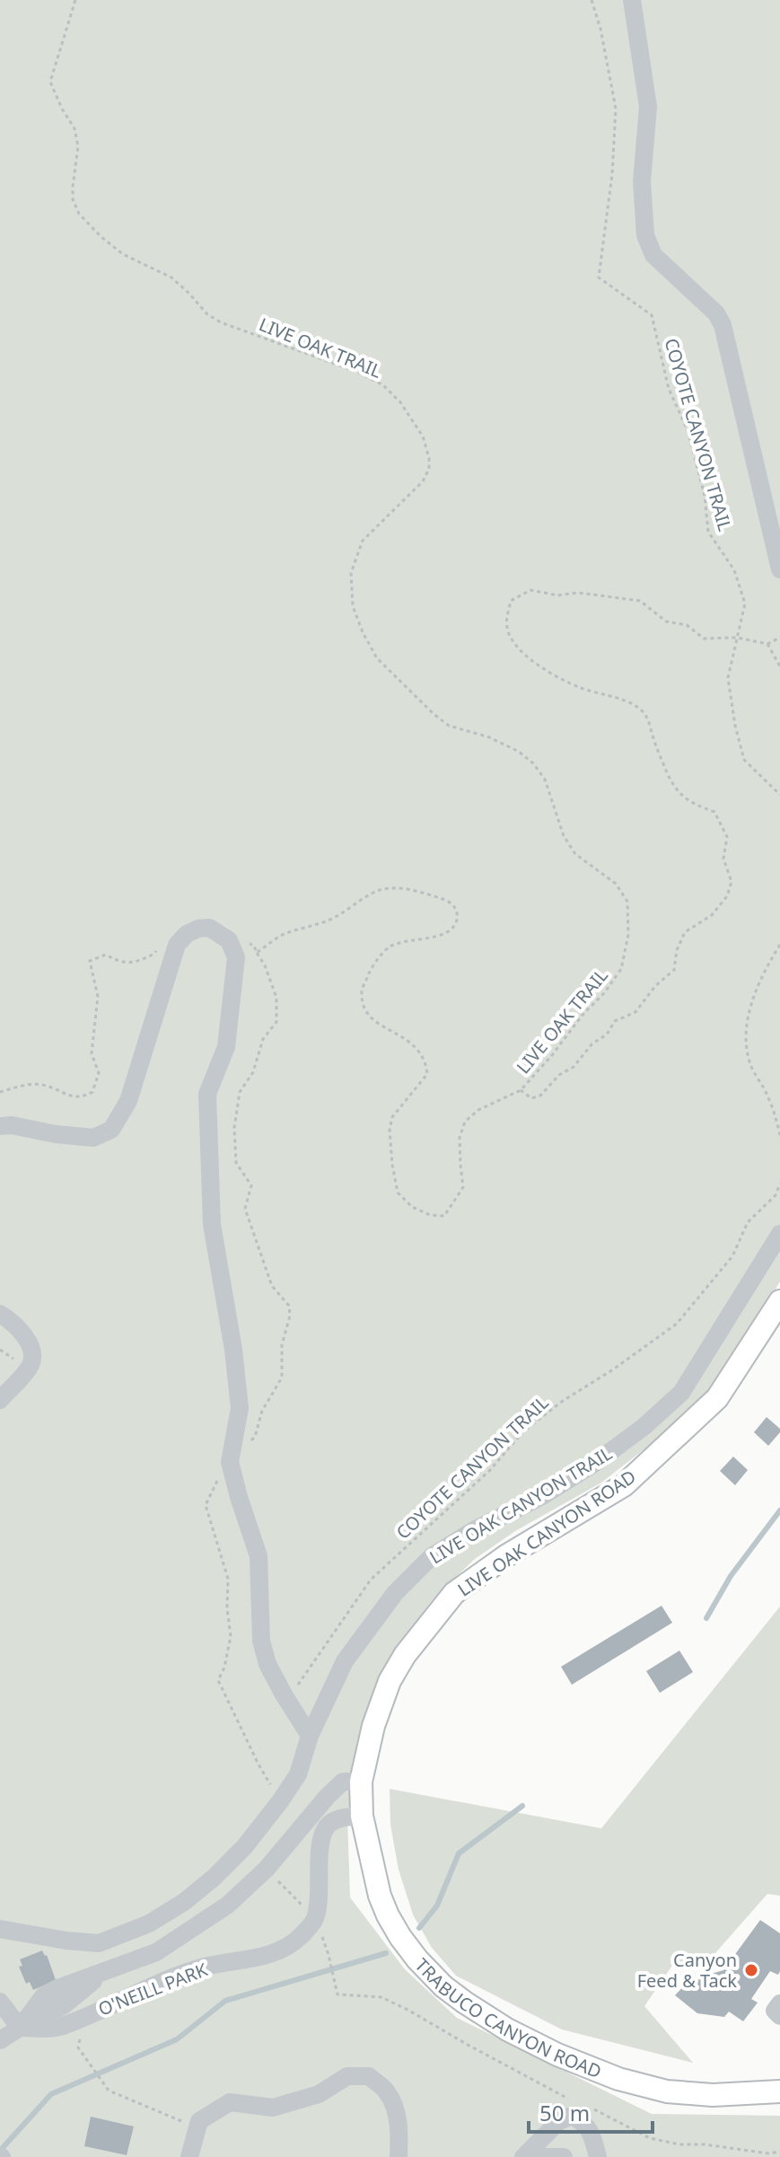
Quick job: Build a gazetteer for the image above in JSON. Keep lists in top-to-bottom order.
{
  "streets": {
    "main road": ["LIVE OAK CANYON ROAD", "TRABUCO CANYON ROAD"],
    "street": ["LIVE OAK CANYON TRAIL", "O'NEILL PARK"],
    "path": ["LIVE OAK TRAIL", "COYOTE CANYON TRAIL"]
  },
  "crossings": [
    ["LIVE OAK CANYON ROAD", "O'NEILL PARK"],
    ["LIVE OAK CANYON ROAD", "TRABUCO CANYON ROAD"]
  ],
  "places": ["Canyon Feed & Tack"],
  "scale_bar": "50 m"
}
